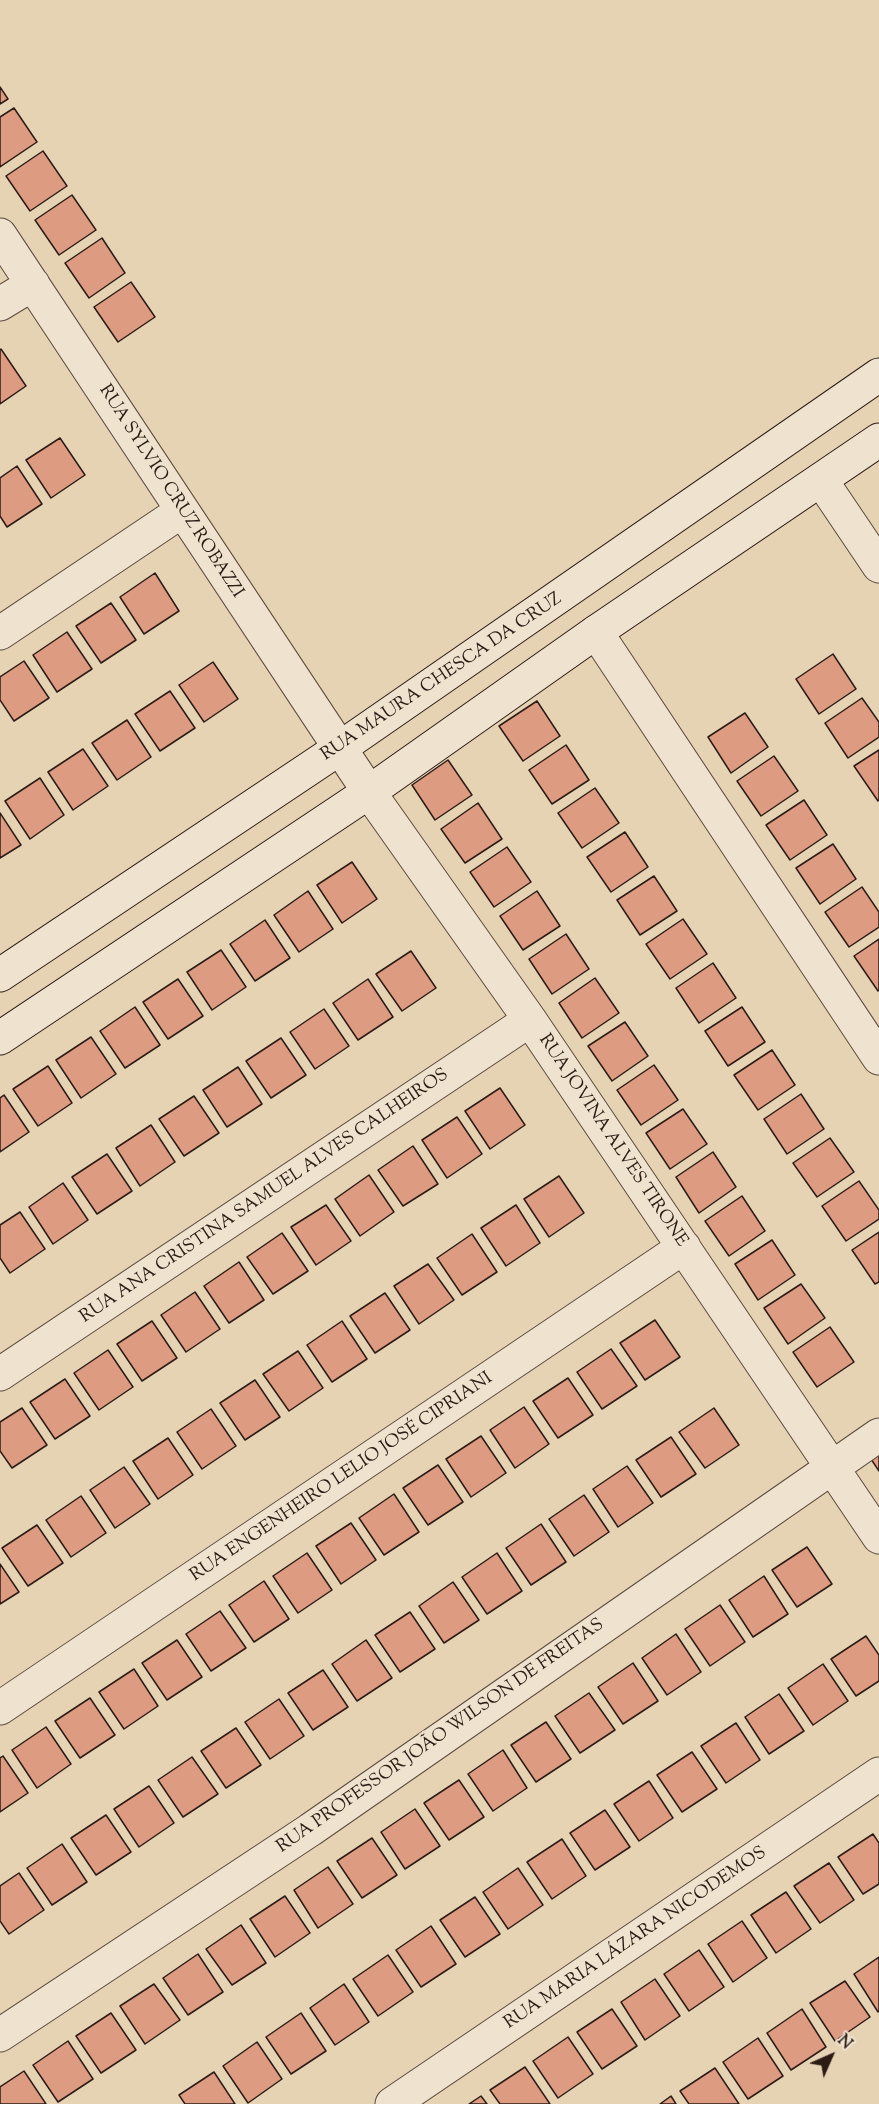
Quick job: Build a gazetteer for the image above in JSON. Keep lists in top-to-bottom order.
{
  "streets": {
    "street": [
      "RUA SYLVIO CRUZ ROBAZZI",
      "RUA MAURA CHESCA DA CRUZ",
      "RUA JOVINA ALVES TIRONE",
      "RUA ANA CRISTINA SAMUEL ALVES CALHEIROS",
      "RUA ENGENHEIRO LELIO JOSÉ CIPRIANI",
      "RUA PROFESSOR JOÃO WILSON DE FREITAS",
      "RUA MARIA LÁZARA NICODEMOS"
    ]
  },
  "crossings": [
    ["RUA SYLVIO CRUZ ROBAZZI", "RUA MAURA CHESCA DA CRUZ"],
    ["RUA SYLVIO CRUZ ROBAZZI", "RUA JOVINA ALVES TIRONE"],
    ["RUA MAURA CHESCA DA CRUZ", "RUA JOVINA ALVES TIRONE"],
    ["RUA JOVINA ALVES TIRONE", "RUA ANA CRISTINA SAMUEL ALVES CALHEIROS"],
    ["RUA JOVINA ALVES TIRONE", "RUA ENGENHEIRO LELIO JOSÉ CIPRIANI"],
    ["RUA JOVINA ALVES TIRONE", "RUA PROFESSOR JOÃO WILSON DE FREITAS"]
  ],
  "north": "top right"
}
